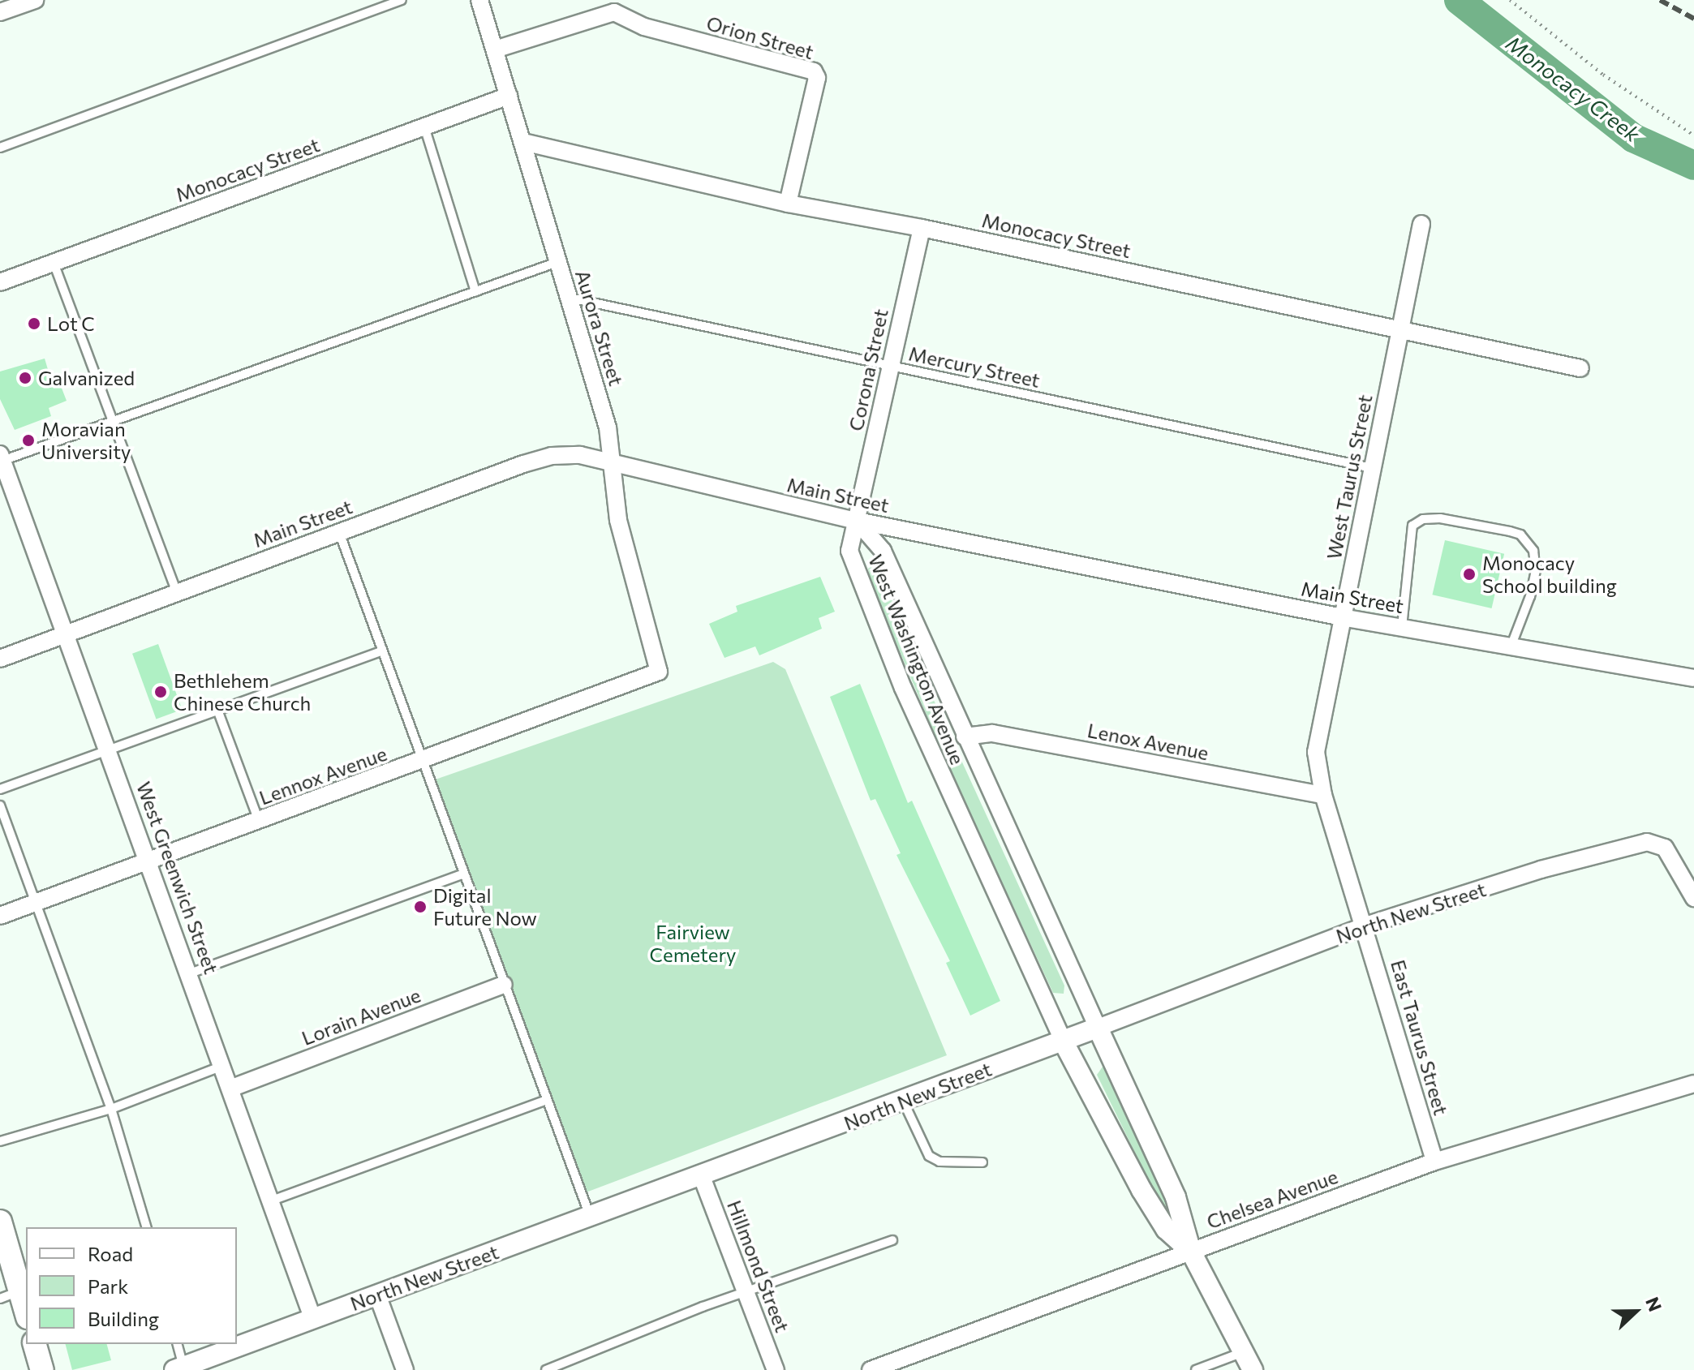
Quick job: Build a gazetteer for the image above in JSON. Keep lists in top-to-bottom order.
{
  "streets": {
    "street": [
      "Orion Street",
      "Monocacy Street",
      "Aurora Street",
      "Corona Street",
      "West Taurus Street",
      "Main Street",
      "West Washington Avenue",
      "Lenox Avenue",
      "Lennox Avenue",
      "West Greenwich Street",
      "North New Street",
      "Lorain Avenue",
      "East Taurus Street",
      "Chelsea Avenue",
      "Hillmond Street"
    ],
    "lane": ["Mercury Street"]
  },
  "crossings": [
    ["Orion Street", "Monocacy Street"],
    ["Orion Street", "Aurora Street"],
    ["Monocacy Street", "Aurora Street"],
    ["Monocacy Street", "Corona Street"],
    ["Monocacy Street", "West Taurus Street"],
    ["Aurora Street", "Mercury Street"],
    ["Aurora Street", "Main Street"],
    ["Aurora Street", "Lennox Avenue"],
    ["Mercury Street", "Corona Street"],
    ["Mercury Street", "West Taurus Street"],
    ["Corona Street", "Main Street"],
    ["Corona Street", "West Washington Avenue"],
    ["West Taurus Street", "Main Street"],
    ["West Taurus Street", "Lenox Avenue"],
    ["West Taurus Street", "North New Street"],
    ["West Taurus Street", "East Taurus Street"],
    ["Main Street", "West Washington Avenue"],
    ["Main Street", "West Greenwich Street"],
    ["West Washington Avenue", "Lenox Avenue"],
    ["West Washington Avenue", "North New Street"],
    ["Lennox Avenue", "West Greenwich Street"],
    ["West Greenwich Street", "North New Street"],
    ["West Greenwich Street", "Lorain Avenue"],
    ["North New Street", "East Taurus Street"],
    ["North New Street", "Hillmond Street"],
    ["East Taurus Street", "Chelsea Avenue"]
  ],
  "water": ["Monocacy Creek"],
  "parks": ["Fairview Cemetery"],
  "places": [
    "Lot C",
    "Galvanized",
    "Moravian University",
    "Monocacy School building",
    "Bethlehem Chinese Church",
    "Digital Future Now"
  ],
  "legend": ["Road", "Park", "Building"],
  "north": "right"
}
